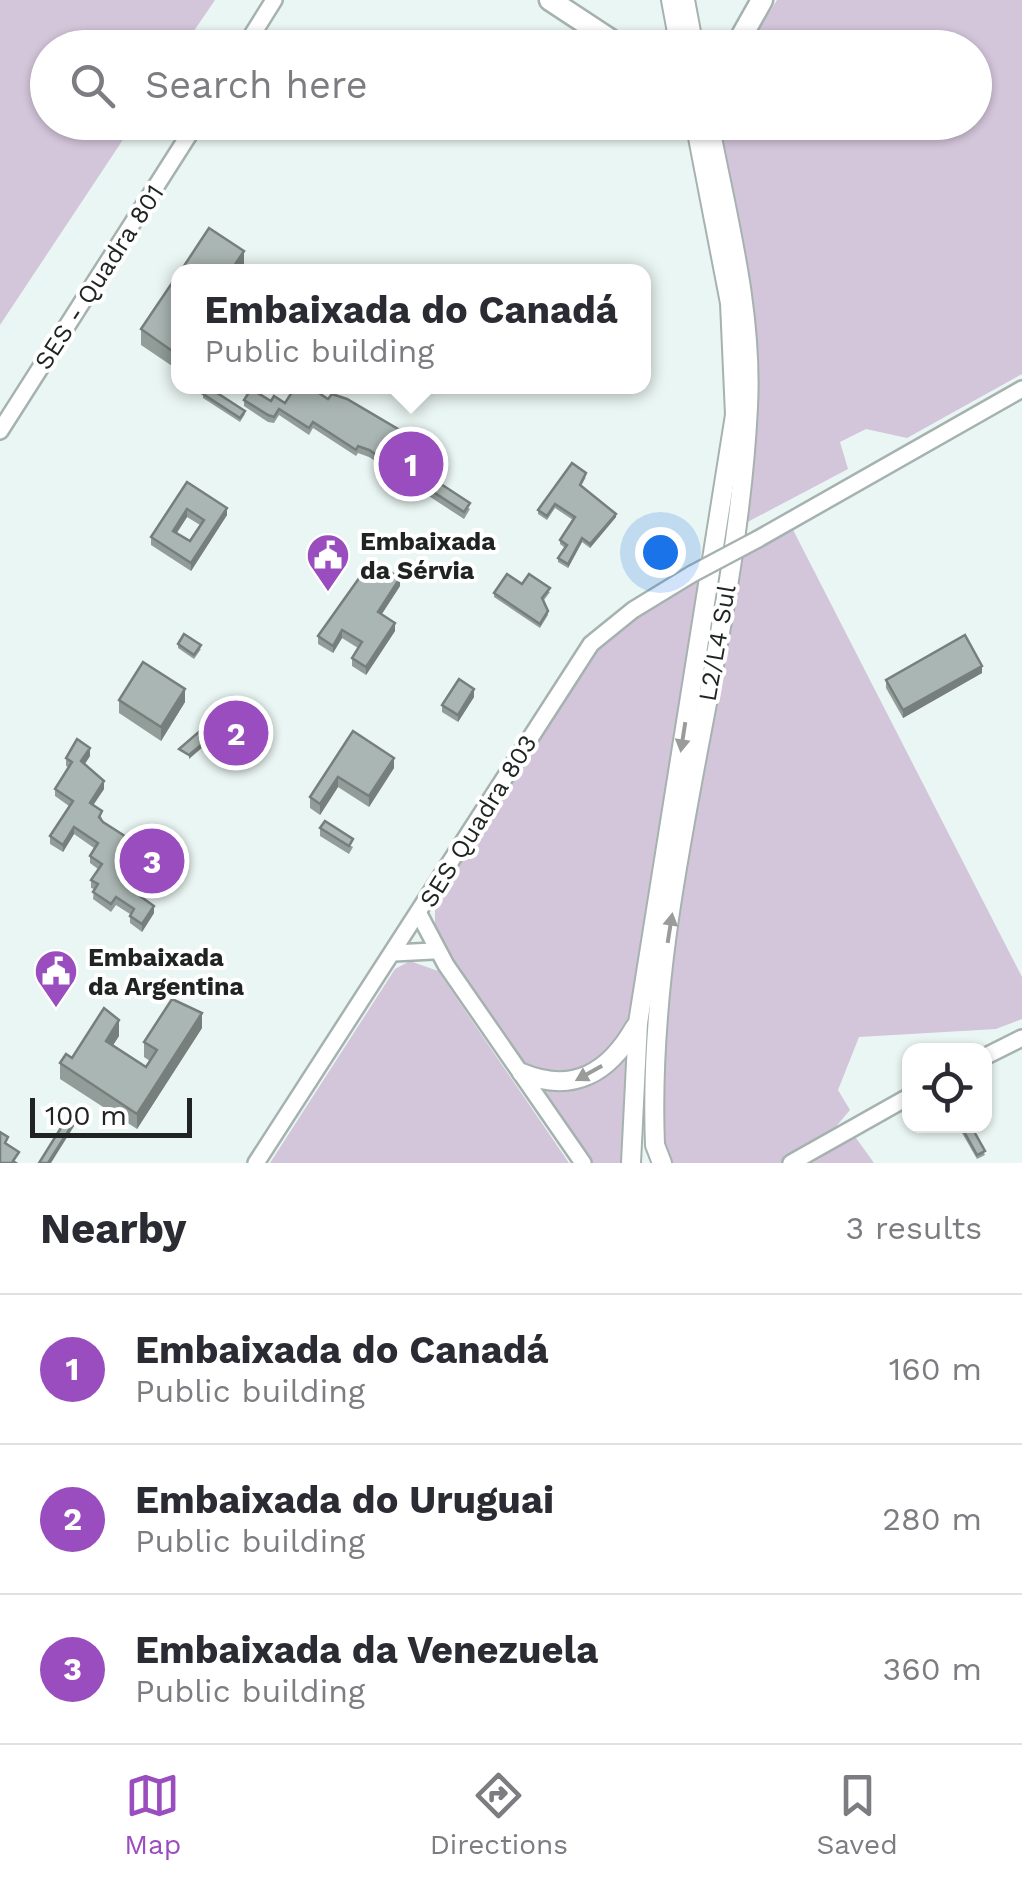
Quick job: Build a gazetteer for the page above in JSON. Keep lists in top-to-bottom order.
{
  "streets": {
    "main road": ["L2/L4 Sul"],
    "street": ["SES - Quadra 801", "SES Quadra 803"]
  },
  "places": {
    "public building": ["Embaixada da Sérvia", "Embaixada da Argentina"]
  },
  "scale_bar": "100 m",
  "page": {
    "search": "Search here",
    "popup": ["Embaixada do Canadá", "Public building"],
    "pins": ["1", "2", "3"],
    "scale": "100 m",
    "heading": ["Nearby", "3 results"],
    "list": [
      {
        "mark": "1",
        "name": "Embaixada do Canadá",
        "note": "Public building",
        "value": "160 m"
      },
      {
        "mark": "2",
        "name": "Embaixada do Uruguai",
        "note": "Public building",
        "value": "280 m"
      },
      {
        "mark": "3",
        "name": "Embaixada da Venezuela",
        "note": "Public building",
        "value": "360 m"
      }
    ],
    "nav": ["Map", "Directions", "Saved"]
  }
}
